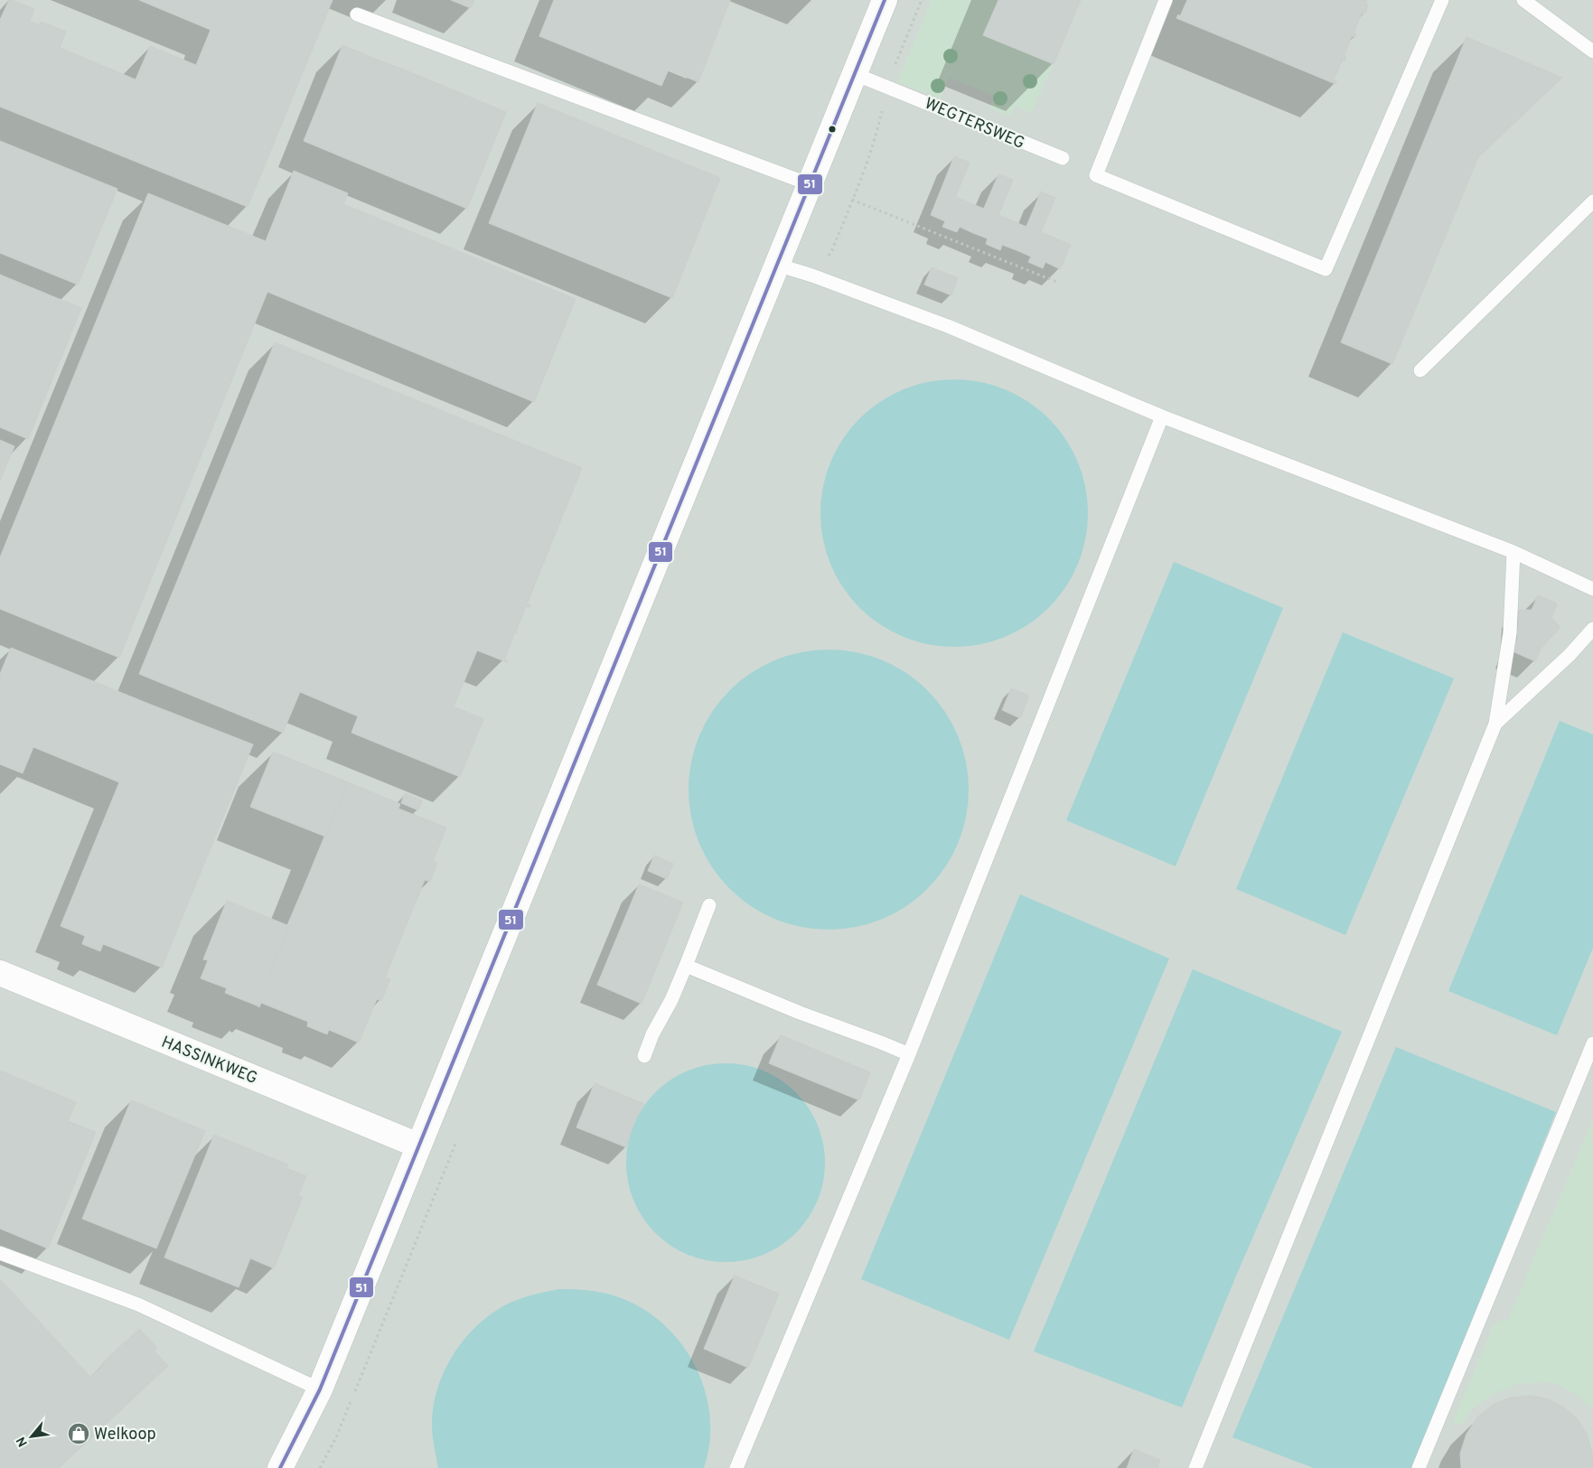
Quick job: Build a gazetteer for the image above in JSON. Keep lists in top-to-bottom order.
{
  "streets": {
    "street": ["HASSINKWEG"],
    "lane": ["WEGTERSWEG"]
  },
  "places": {
    "shop": ["Welkoop"]
  },
  "lines": ["transit line 51"],
  "north": "bottom left"
}
